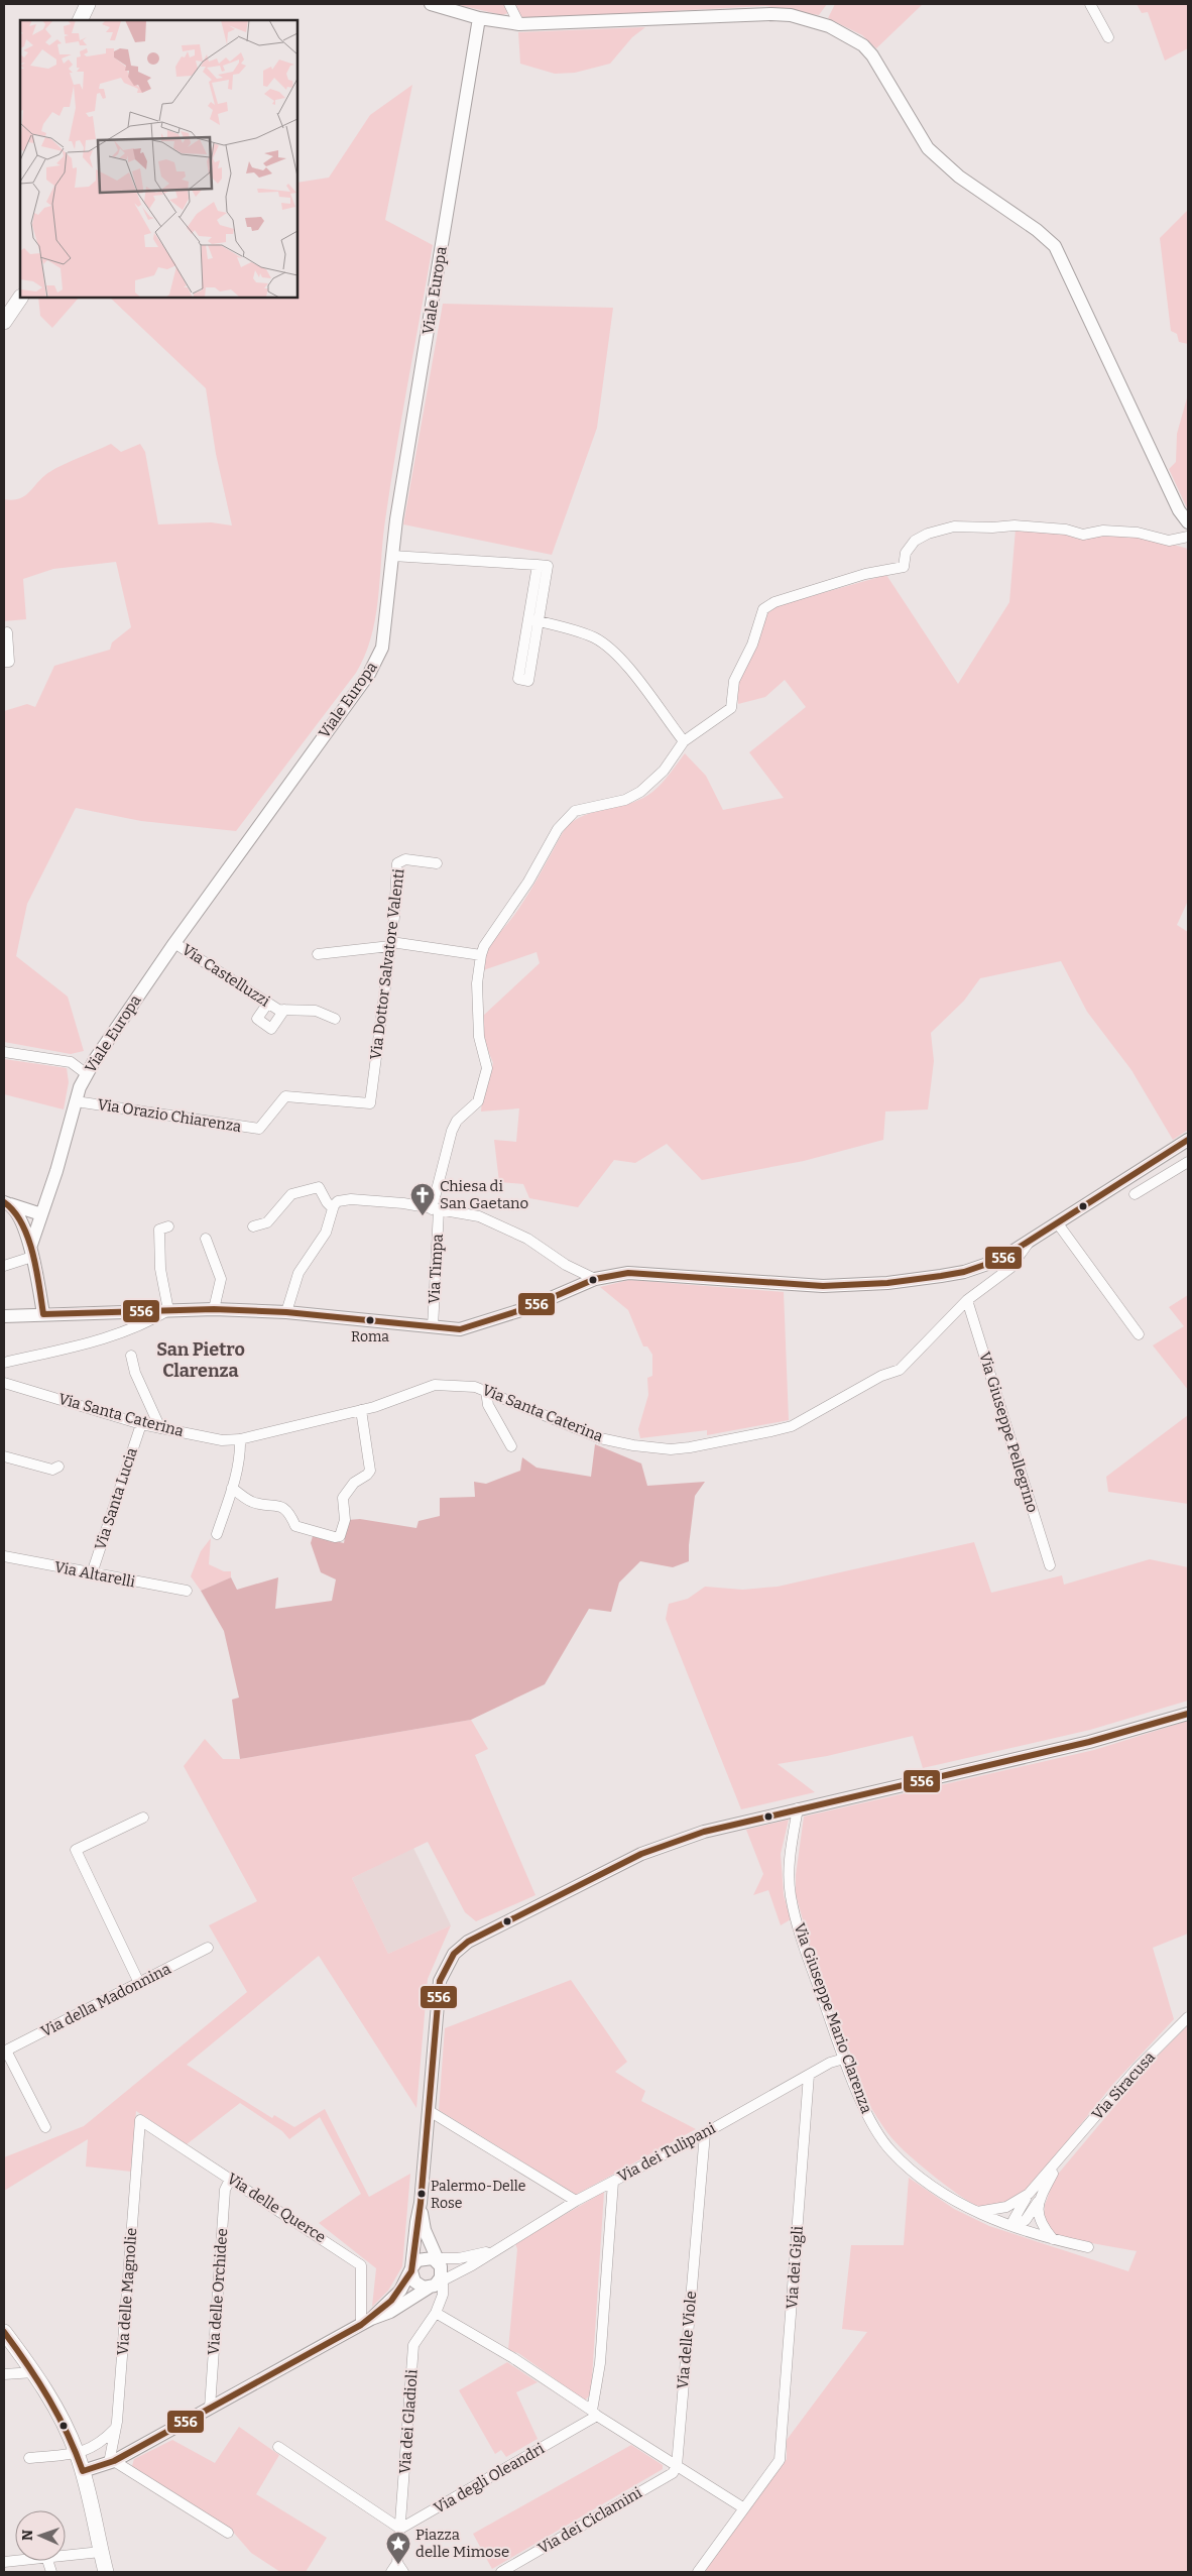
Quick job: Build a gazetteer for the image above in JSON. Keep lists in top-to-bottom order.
{
  "streets": {
    "street": [
      "Viale Europa",
      "Via Dottor Salvatore Valenti",
      "Via Castelluzzi",
      "Via Orazio Chiarenza",
      "Via Timpa",
      "Via Santa Caterina",
      "Via Giuseppe Pellegrino",
      "Via Santa Lucia",
      "Via Altarelli",
      "Via della Madonnina",
      "Via Giuseppe Mario Clarenza",
      "Via Siracusa",
      "Via dei Tulipani",
      "Via delle Querce",
      "Via dei Gigli",
      "Via delle Magnolie",
      "Via delle Orchidee",
      "Via delle Viole",
      "Via dei Gladioli",
      "Via degli Oleandri",
      "Via dei Ciclamini"
    ]
  },
  "crossings": [
    ["Viale Europa", "Via Castelluzzi"],
    ["Viale Europa", "Via Orazio Chiarenza"],
    ["Via Dottor Salvatore Valenti", "Via Orazio Chiarenza"],
    ["Via Santa Caterina", "Via Giuseppe Pellegrino"],
    ["Via Santa Caterina", "Via Santa Lucia"],
    ["Via Santa Lucia", "Via Altarelli"],
    ["Via Giuseppe Mario Clarenza", "Via dei Tulipani"],
    ["Via dei Tulipani", "Via dei Gigli"],
    ["Via dei Tulipani", "Via delle Viole"],
    ["Via delle Querce", "Via delle Magnolie"],
    ["Via delle Querce", "Via delle Orchidee"],
    ["Via delle Viole", "Via dei Ciclamini"],
    ["Via dei Gladioli", "Via degli Oleandri"]
  ],
  "districts": ["San Pietro Clarenza"],
  "places": {
    "church": ["Chiesa di San Gaetano"],
    "other": ["Roma", "Palermo-Delle Rose"],
    "place": ["Piazza delle Mimose"]
  },
  "lines": ["transit line 556"],
  "north": "left"
}
